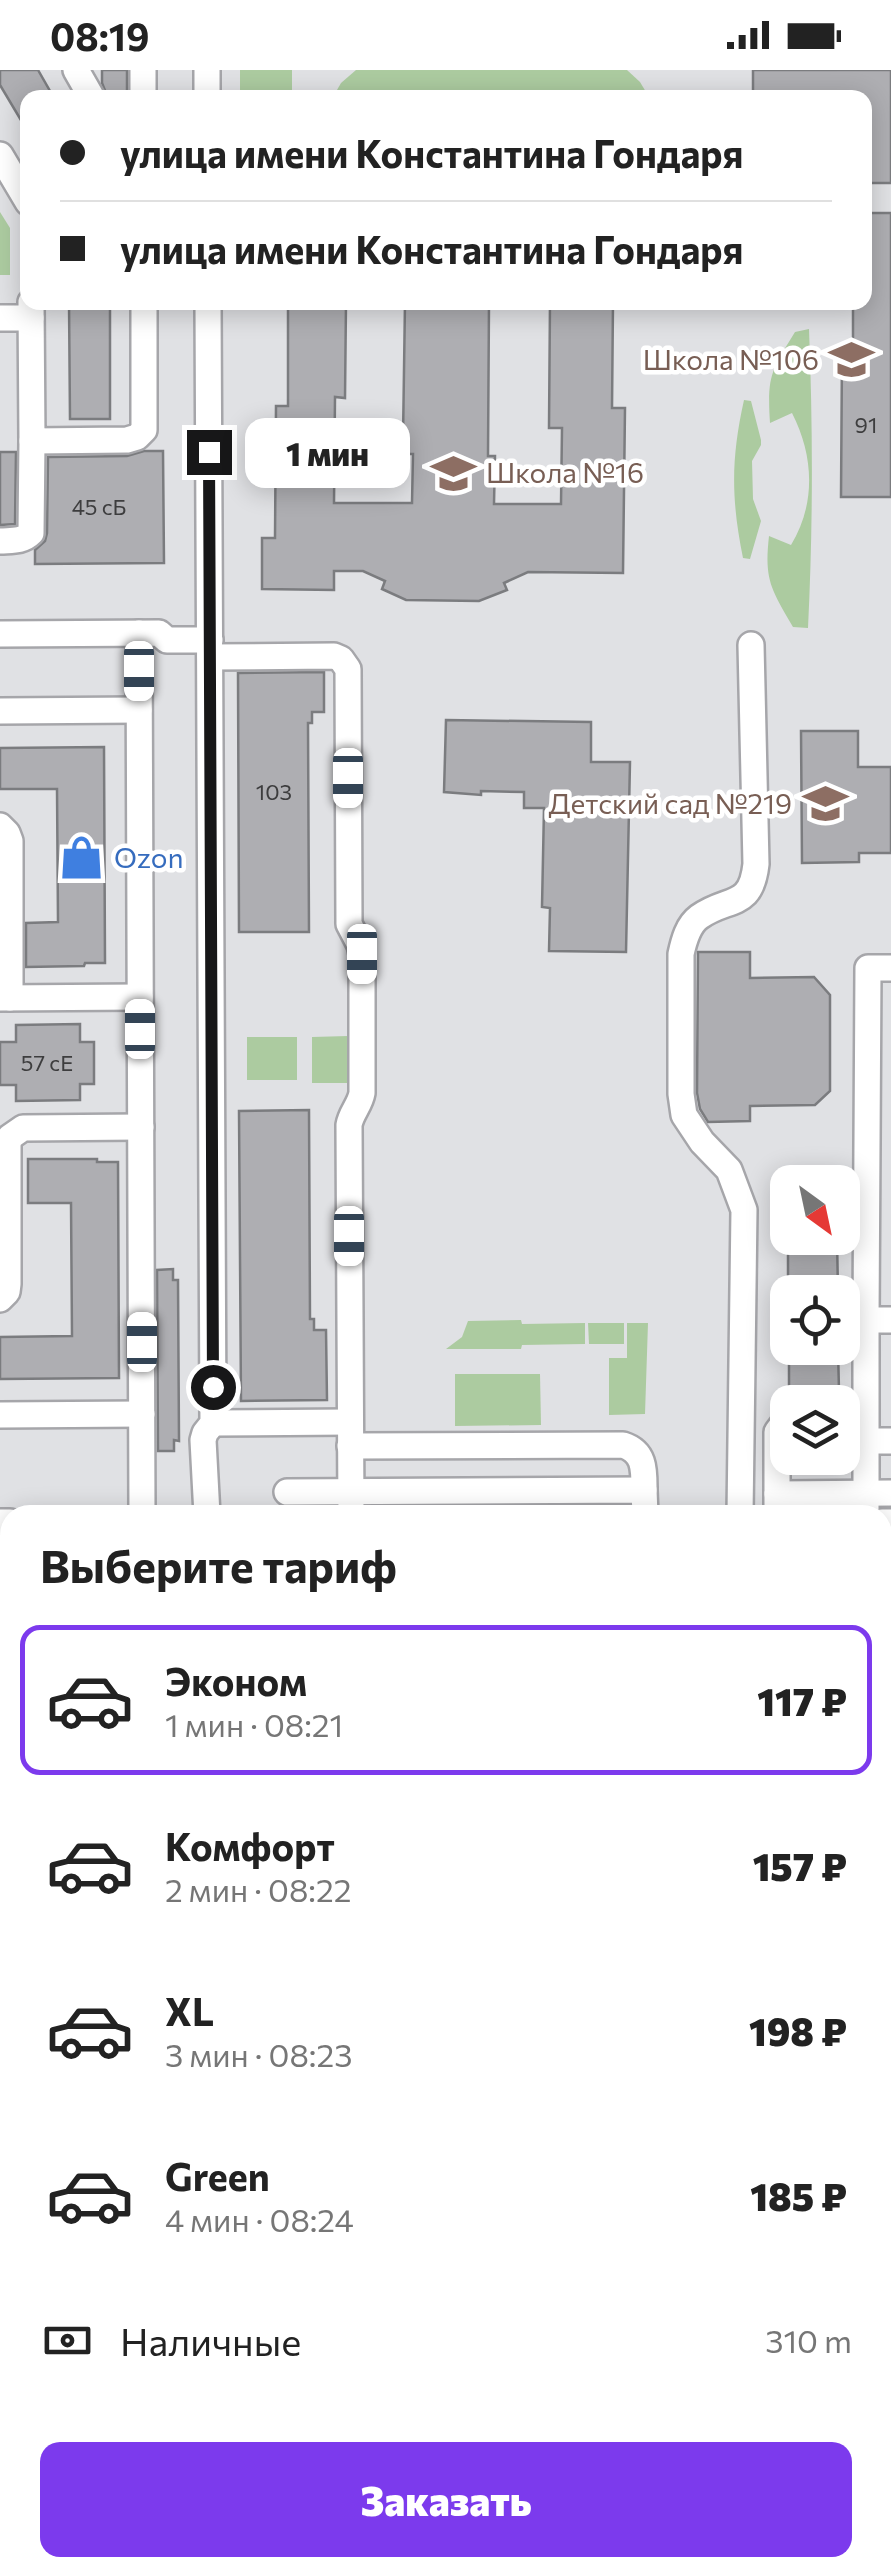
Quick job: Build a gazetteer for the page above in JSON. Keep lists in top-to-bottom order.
{
  "places": {
    "school or university": ["Школа №106", "Школа №16", "Детский сад №219"],
    "shop": ["Ozon"]
  },
  "house_numbers": [
    "91",
    "45 сБ",
    "103",
    "57 сЕ"
  ],
  "north": "bottom right",
  "page": {
    "status": "08:19",
    "banner": ["улица имени Константина Гондаря", "улица имени Константина Гондаря"],
    "bubble": "1 мин",
    "heading": "Выберите тариф",
    "list": [
      {
        "name": "Эконом",
        "note": "1 мин · 08:21",
        "value": "117 ₽"
      },
      {
        "name": "Комфорт",
        "note": "2 мин · 08:22",
        "value": "157 ₽"
      },
      {
        "name": "XL",
        "note": "3 мин · 08:23",
        "value": "198 ₽"
      },
      {
        "name": "Green",
        "note": "4 мин · 08:24",
        "value": "185 ₽"
      }
    ],
    "pay": ["Наличные", "310 m"],
    "buttons": "Заказать"
  }
}
